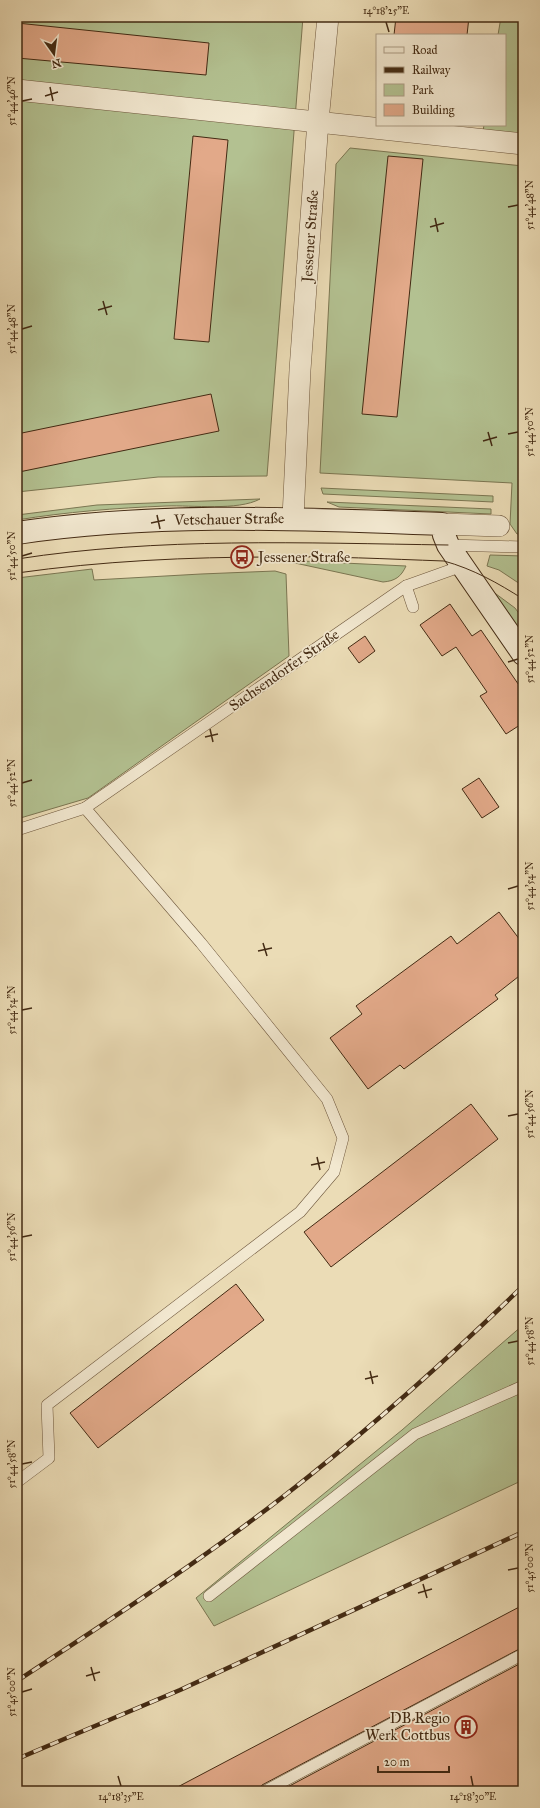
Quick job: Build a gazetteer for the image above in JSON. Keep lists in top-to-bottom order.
{
  "streets": {
    "street": ["Jessener Straße", "Vetschauer Straße"],
    "lane": ["Sachsendorfer Straße"]
  },
  "crossings": [
    ["Jessener Straße", "Vetschauer Straße"]
  ],
  "places": {
    "bus stop": ["Jessener Straße"],
    "building": ["DB Regio Werk Cottbus"]
  },
  "legend": [
    "Road",
    "Railway",
    "Park",
    "Building"
  ],
  "scale_bar": "20 m",
  "north": "bottom",
  "coordinates": [
    "14°18'25\"E",
    "51°44'46\"N",
    "51°44'48\"N",
    "51°44'50\"N",
    "51°44'52\"N",
    "51°44'54\"N",
    "51°44'56\"N",
    "51°44'58\"N",
    "51°45'00\"N",
    "14°18'35\"E",
    "14°18'30\"E"
  ]
}
